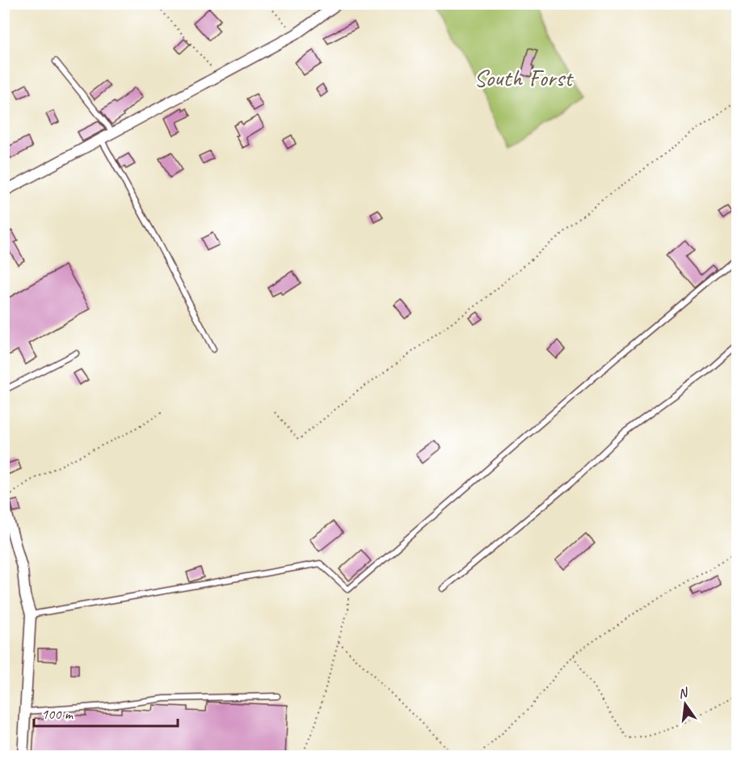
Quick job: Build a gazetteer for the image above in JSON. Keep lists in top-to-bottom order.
{
  "parks": ["South Forst"],
  "scale_bar": "100 m",
  "north": "top"
}
